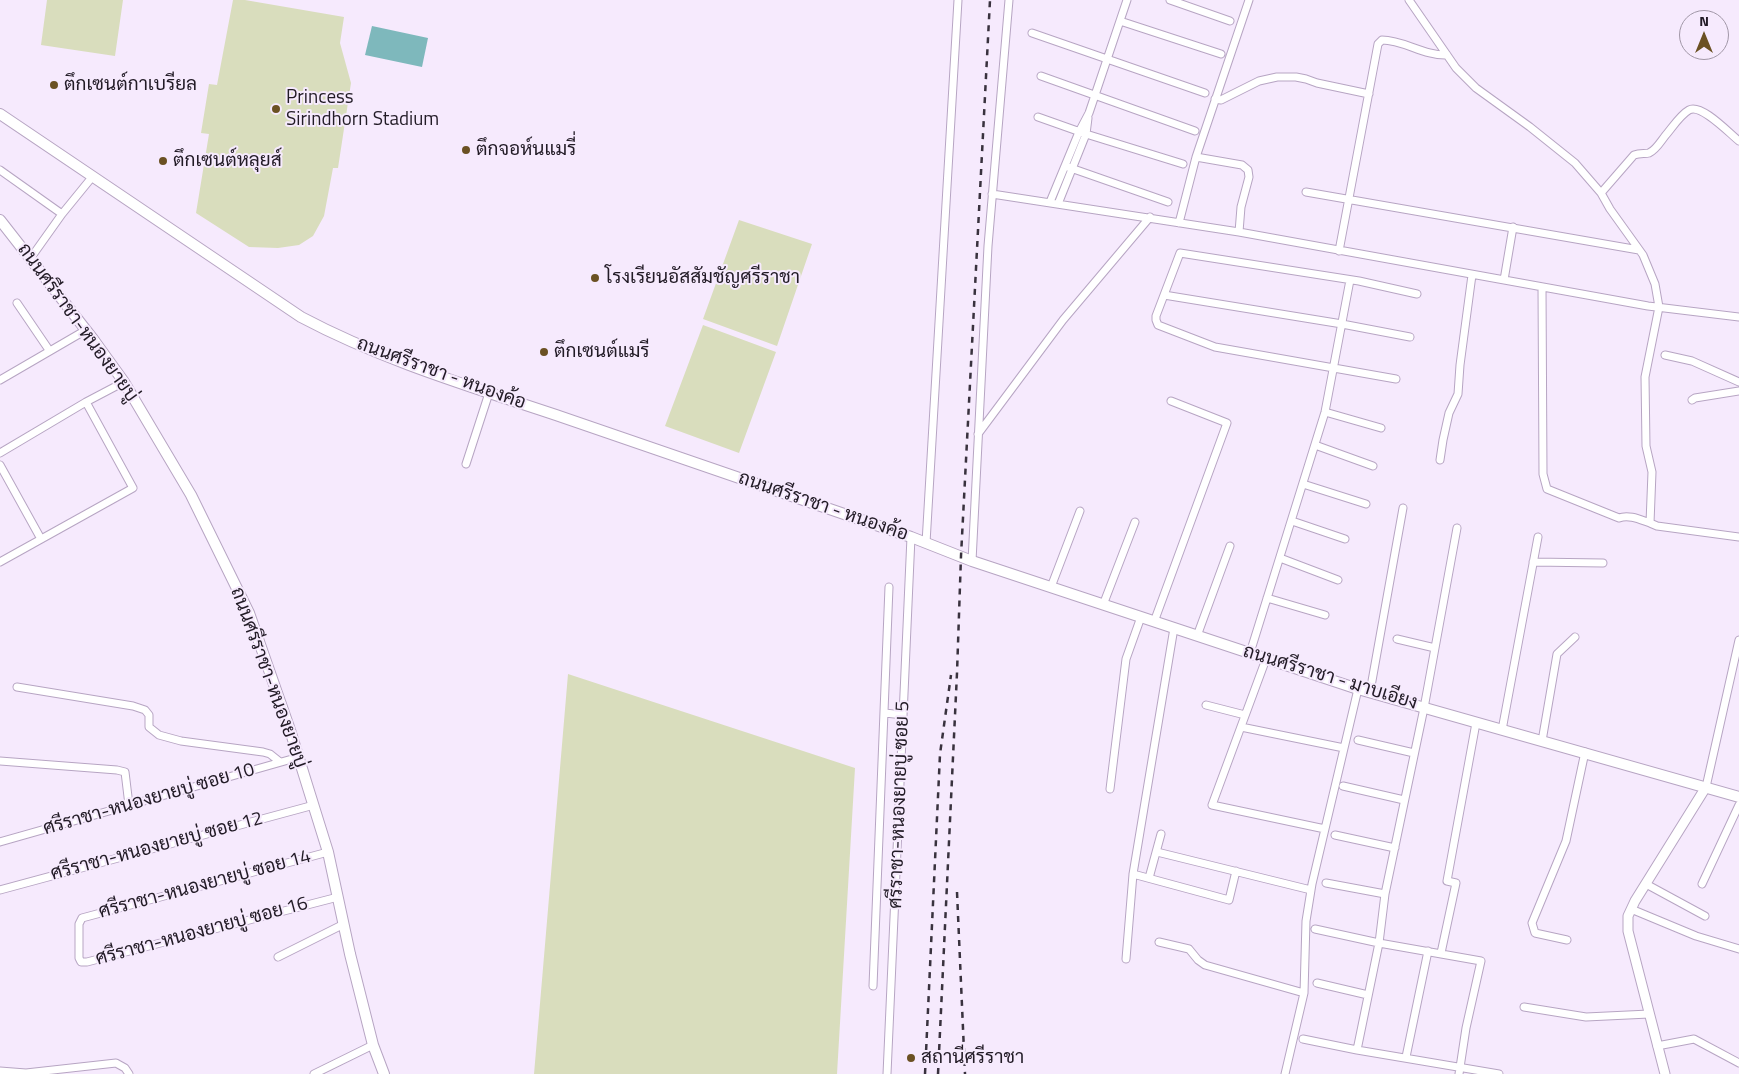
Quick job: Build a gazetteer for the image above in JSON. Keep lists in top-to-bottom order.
{
  "streets": {
    "main road": ["ถนนศรีราชา-หนองยายบู่", "ถนนศรีราชา - หนองค้อ", "ถนนศรีราชา - มาบเอียง"],
    "street": [
      "ศรีราชา-หนองยายบู่ ซอย 10",
      "ศรีราชา-หนองยายบู่ ซอย 5",
      "ศรีราชา-หนองยายบู่ ซอย 12",
      "ศรีราชา-หนองยายบู่ ซอย 14",
      "ศรีราชา-หนองยายบู่ ซอย 16"
    ]
  },
  "crossings": [
    ["ถนนศรีราชา-หนองยายบู่", "ศรีราชา-หนองยายบู่ ซอย 10"],
    ["ถนนศรีราชา-หนองยายบู่", "ศรีราชา-หนองยายบู่ ซอย 12"],
    ["ถนนศรีราชา-หนองยายบู่", "ศรีราชา-หนองยายบู่ ซอย 14"],
    ["ถนนศรีราชา-หนองยายบู่", "ศรีราชา-หนองยายบู่ ซอย 16"],
    ["ถนนศรีราชา - หนองค้อ", "ถนนศรีราชา - มาบเอียง"],
    ["ถนนศรีราชา - หนองค้อ", "ศรีราชา-หนองยายบู่ ซอย 5"],
    ["ศรีราชา-หนองยายบู่ ซอย 14", "ศรีราชา-หนองยายบู่ ซอย 16"]
  ],
  "places": [
    "ตึกเซนต์กาเบรียล",
    "Princess Sirindhorn Stadium",
    "ตึกจอห์นแมรี่",
    "ตึกเซนต์หลุยส์",
    "โรงเรียนอัสสัมชัญศรีราชา",
    "ตึกเซนต์แมรี",
    "สถานีศรีราชา"
  ],
  "north": "top"
}
